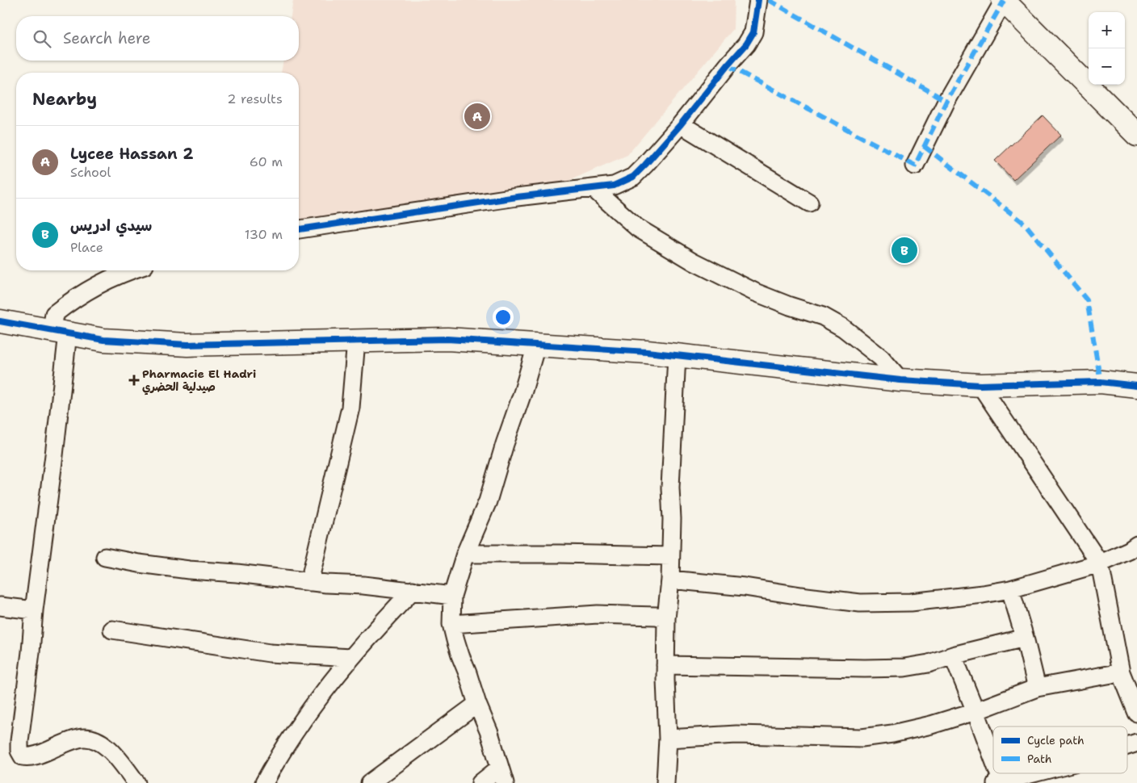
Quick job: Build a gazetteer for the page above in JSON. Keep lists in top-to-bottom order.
{
  "places": {
    "health": ["Pharmacie El Hadri صيدلية الحضري"]
  },
  "legend": ["Cycle path", "Path"],
  "page": {
    "map_buttons": ["+", "−"],
    "search": "Search here",
    "heading": ["Nearby", "2 results"],
    "pins": ["A", "B"],
    "list": [
      {
        "mark": "A",
        "name": "Lycee Hassan 2",
        "note": "School",
        "value": "60 m"
      },
      {
        "mark": "B",
        "name": "سيدي ادريس",
        "note": "Place",
        "value": "130 m"
      }
    ]
  }
}
